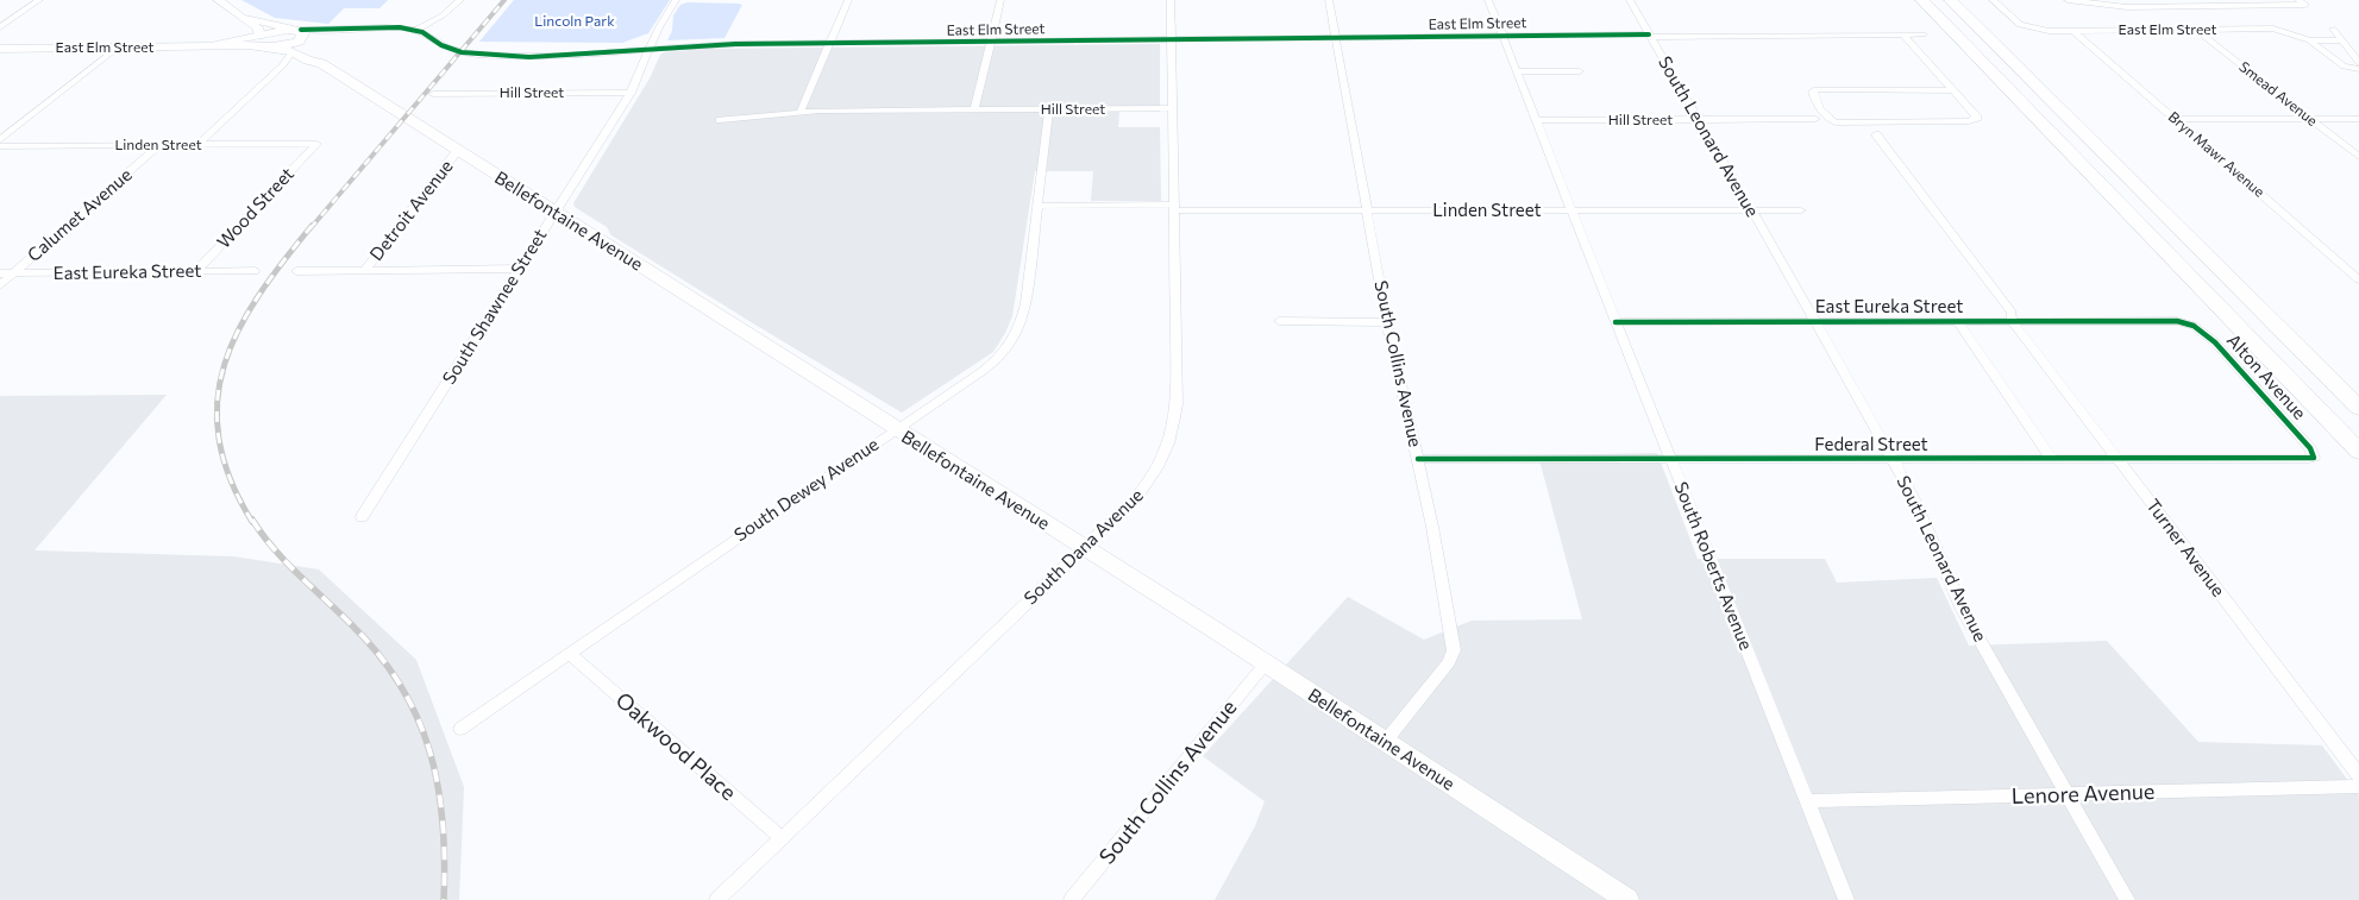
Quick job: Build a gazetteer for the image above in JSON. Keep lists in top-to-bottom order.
{
  "streets": {
    "main road": ["East Elm Street", "Bellefontaine Avenue"],
    "street": [
      "Hill Street",
      "Smead Avenue",
      "South Leonard Avenue",
      "Linden Street",
      "Bryn Mawr Avenue",
      "Wood Street",
      "Detroit Avenue",
      "Calumet Avenue",
      "East Eureka Street",
      "South Shawnee Street",
      "South Collins Avenue",
      "Alton Avenue",
      "Federal Street",
      "South Dewey Avenue",
      "South Dana Avenue",
      "Turner Avenue",
      "South Roberts Avenue",
      "Oakwood Place",
      "Lenore Avenue"
    ]
  },
  "crossings": [
    ["East Elm Street", "Smead Avenue"],
    ["East Elm Street", "South Leonard Avenue"],
    ["East Elm Street", "Bryn Mawr Avenue"],
    ["East Elm Street", "Bellefontaine Avenue"],
    ["East Elm Street", "South Shawnee Street"],
    ["East Elm Street", "South Collins Avenue"],
    ["East Elm Street", "South Dana Avenue"],
    ["East Elm Street", "South Roberts Avenue"],
    ["Hill Street", "South Leonard Avenue"],
    ["Hill Street", "South Shawnee Street"],
    ["Hill Street", "South Dewey Avenue"],
    ["Hill Street", "South Dana Avenue"],
    ["Hill Street", "South Roberts Avenue"],
    ["South Leonard Avenue", "Linden Street"],
    ["South Leonard Avenue", "East Eureka Street"],
    ["South Leonard Avenue", "Federal Street"],
    ["South Leonard Avenue", "Lenore Avenue"],
    ["Linden Street", "Wood Street"],
    ["Linden Street", "Calumet Avenue"],
    ["Linden Street", "South Collins Avenue"],
    ["Linden Street", "South Dewey Avenue"],
    ["Linden Street", "South Dana Avenue"],
    ["Linden Street", "South Roberts Avenue"],
    ["Wood Street", "East Eureka Street"],
    ["Detroit Avenue", "Bellefontaine Avenue"],
    ["Calumet Avenue", "East Eureka Street"],
    ["Bellefontaine Avenue", "South Shawnee Street"],
    ["Bellefontaine Avenue", "South Collins Avenue"],
    ["Bellefontaine Avenue", "South Dewey Avenue"],
    ["Bellefontaine Avenue", "South Dana Avenue"],
    ["East Eureka Street", "Alton Avenue"],
    ["East Eureka Street", "Turner Avenue"],
    ["East Eureka Street", "South Roberts Avenue"],
    ["South Collins Avenue", "Federal Street"],
    ["Alton Avenue", "Federal Street"],
    ["Federal Street", "Turner Avenue"],
    ["Federal Street", "South Roberts Avenue"],
    ["South Dewey Avenue", "Oakwood Place"],
    ["South Dana Avenue", "Oakwood Place"],
    ["South Roberts Avenue", "Lenore Avenue"]
  ],
  "parks": ["Lincoln Park"]
}
